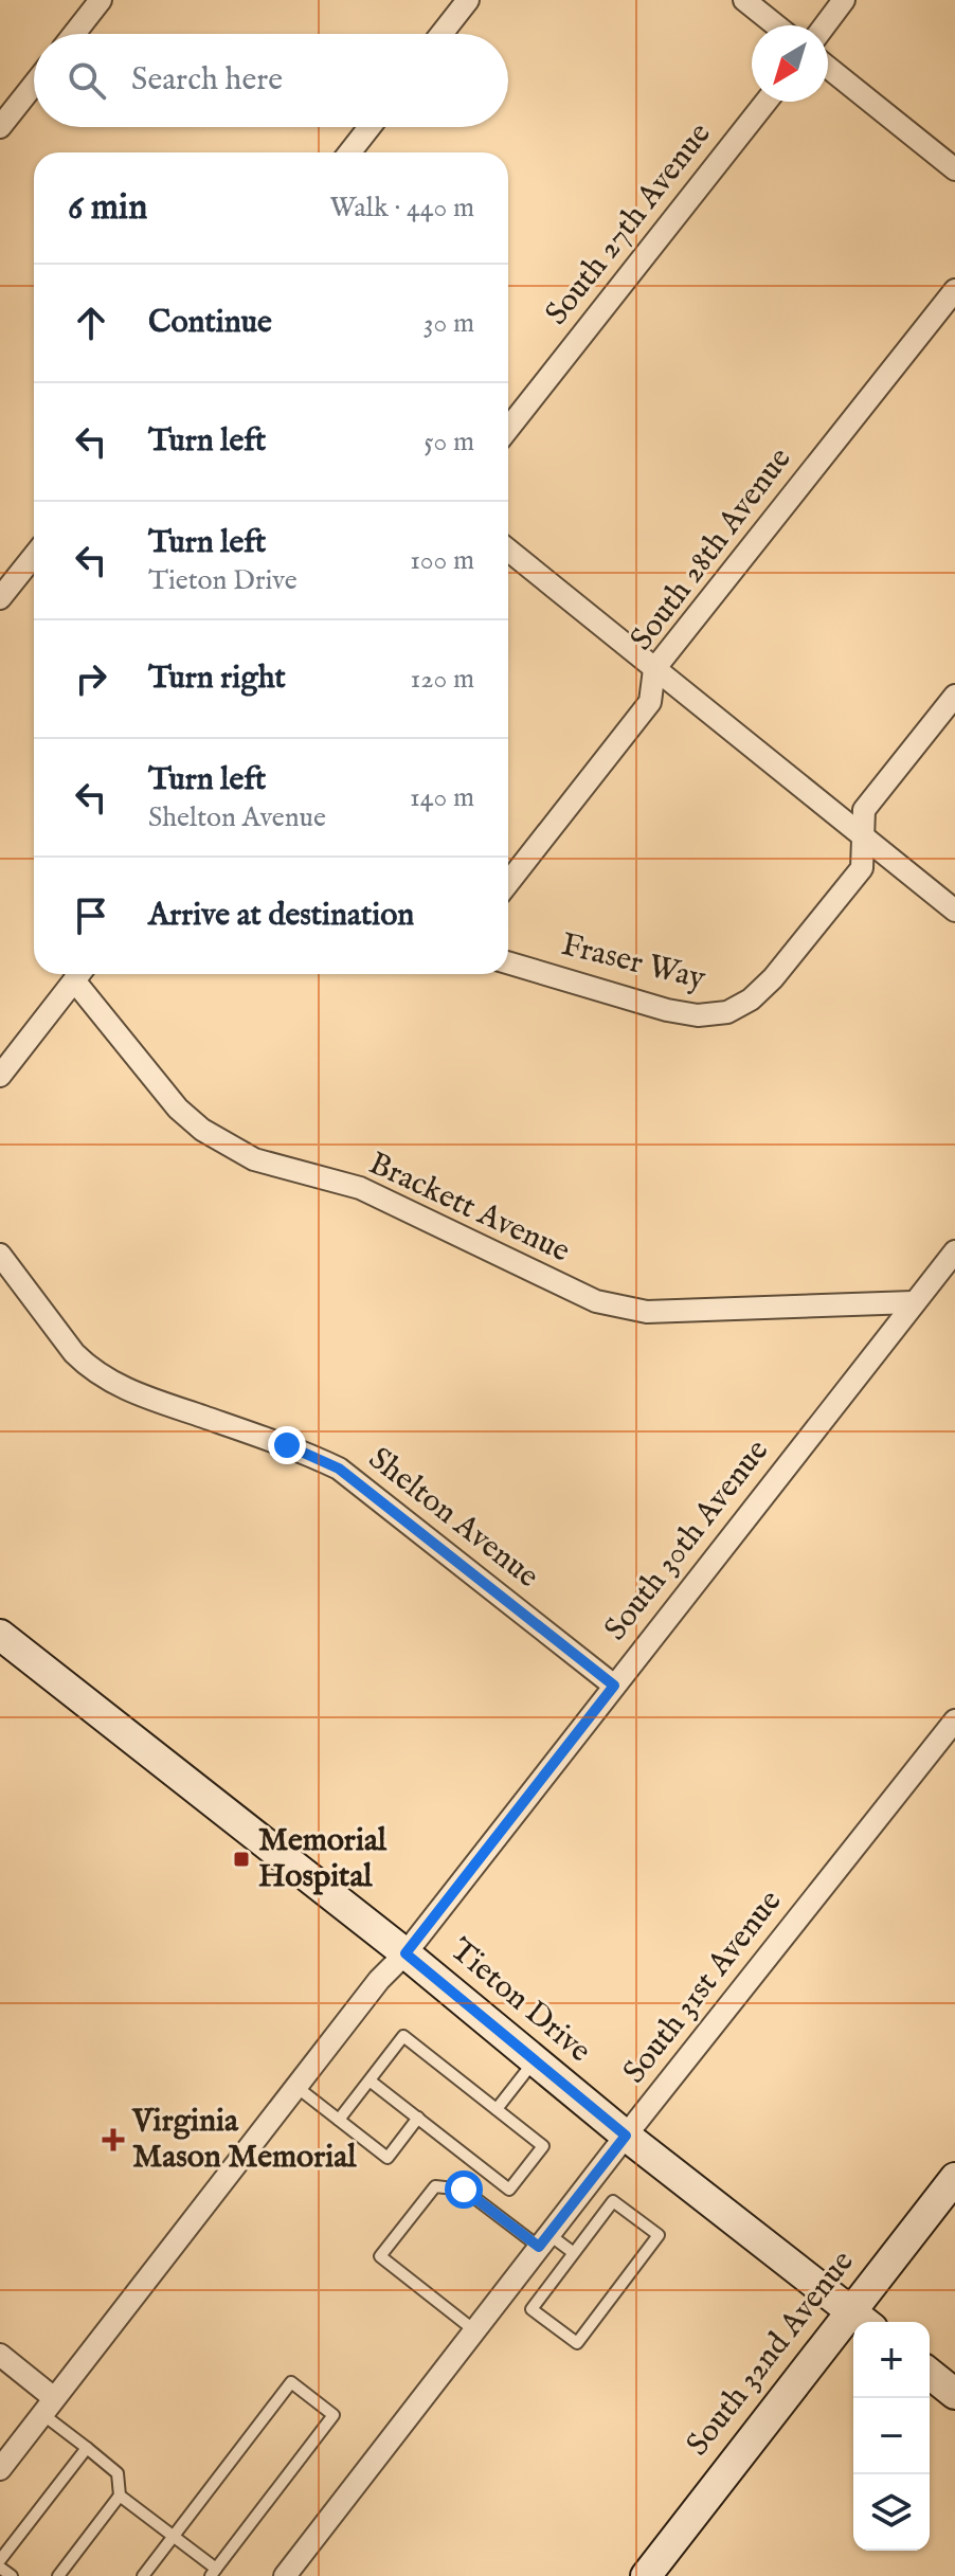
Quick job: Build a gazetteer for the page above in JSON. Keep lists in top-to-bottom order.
{
  "streets": {
    "main road": ["Tieton Drive", "South 32nd Avenue"],
    "street": [
      "South 27th Avenue",
      "South 28th Avenue",
      "Fraser Way",
      "Brackett Avenue",
      "Shelton Avenue",
      "South 30th Avenue",
      "South 31st Avenue"
    ]
  },
  "crossings": [
    ["Brackett Avenue", "South 30th Avenue"],
    ["Shelton Avenue", "South 30th Avenue"],
    ["South 30th Avenue", "Tieton Drive"],
    ["South 31st Avenue", "Tieton Drive"],
    ["Tieton Drive", "South 32nd Avenue"]
  ],
  "places": {
    "transit": ["Memorial Hospital"],
    "health": ["Virginia Mason Memorial"]
  },
  "north": "bottom left",
  "page": {
    "search": "Search here",
    "heading": ["6 min", "Walk · 440 m"],
    "list": [
      ["Continue", "30 m"],
      ["Turn left", "50 m"],
      ["Turn left", "Tieton Drive", "100 m"],
      ["Turn right", "120 m"],
      ["Turn left", "Shelton Avenue", "140 m"],
      "Arrive at destination"
    ],
    "map_buttons": ["+", "−"]
  }
}
